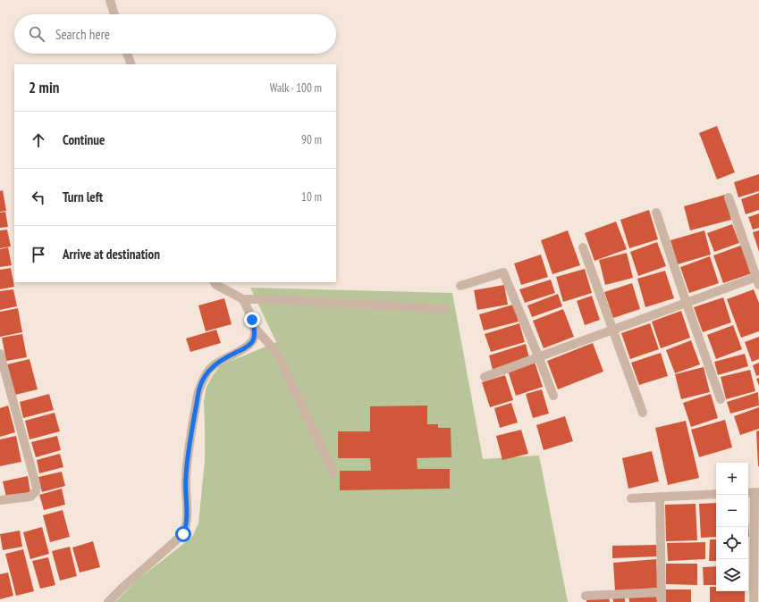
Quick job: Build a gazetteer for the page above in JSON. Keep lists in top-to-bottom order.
{
  "page": {
    "search": "Search here",
    "heading": ["2 min", "Walk · 100 m"],
    "list": [
      ["Continue", "90 m"],
      ["Turn left", "10 m"],
      "Arrive at destination"
    ],
    "map_buttons": ["+", "−"]
  }
}
